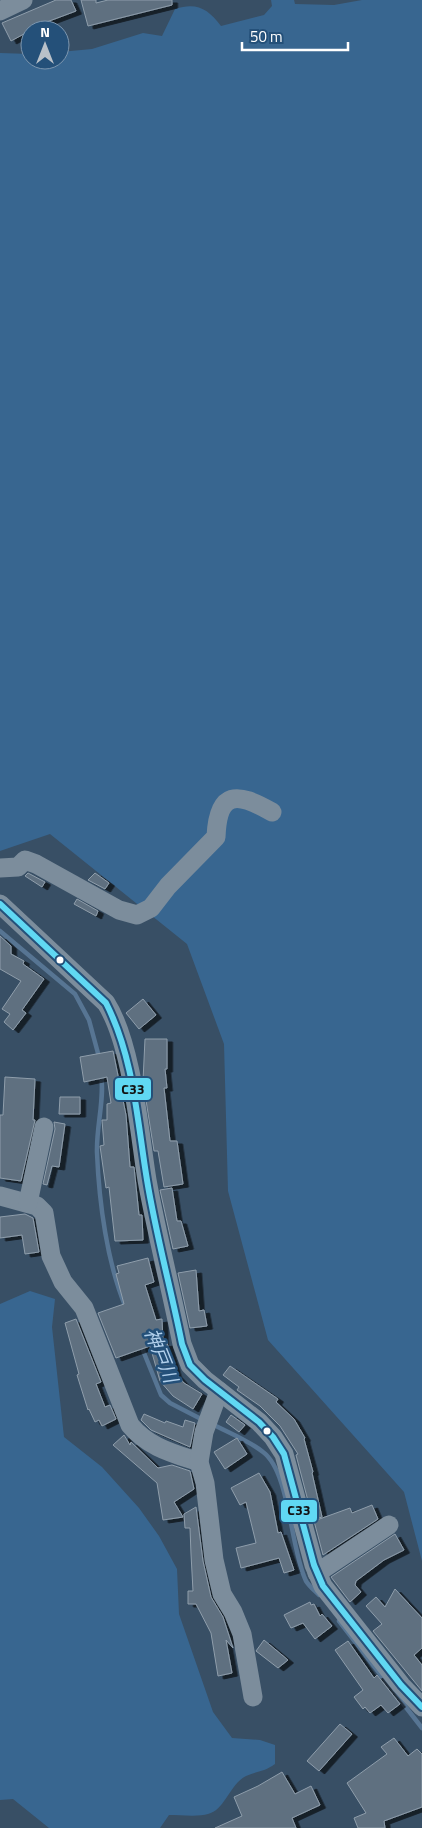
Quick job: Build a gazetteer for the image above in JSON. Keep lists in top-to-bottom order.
{
  "water": ["神戸川"],
  "lines": ["transit line C33"],
  "scale_bar": "50 m",
  "north": "top"
}
